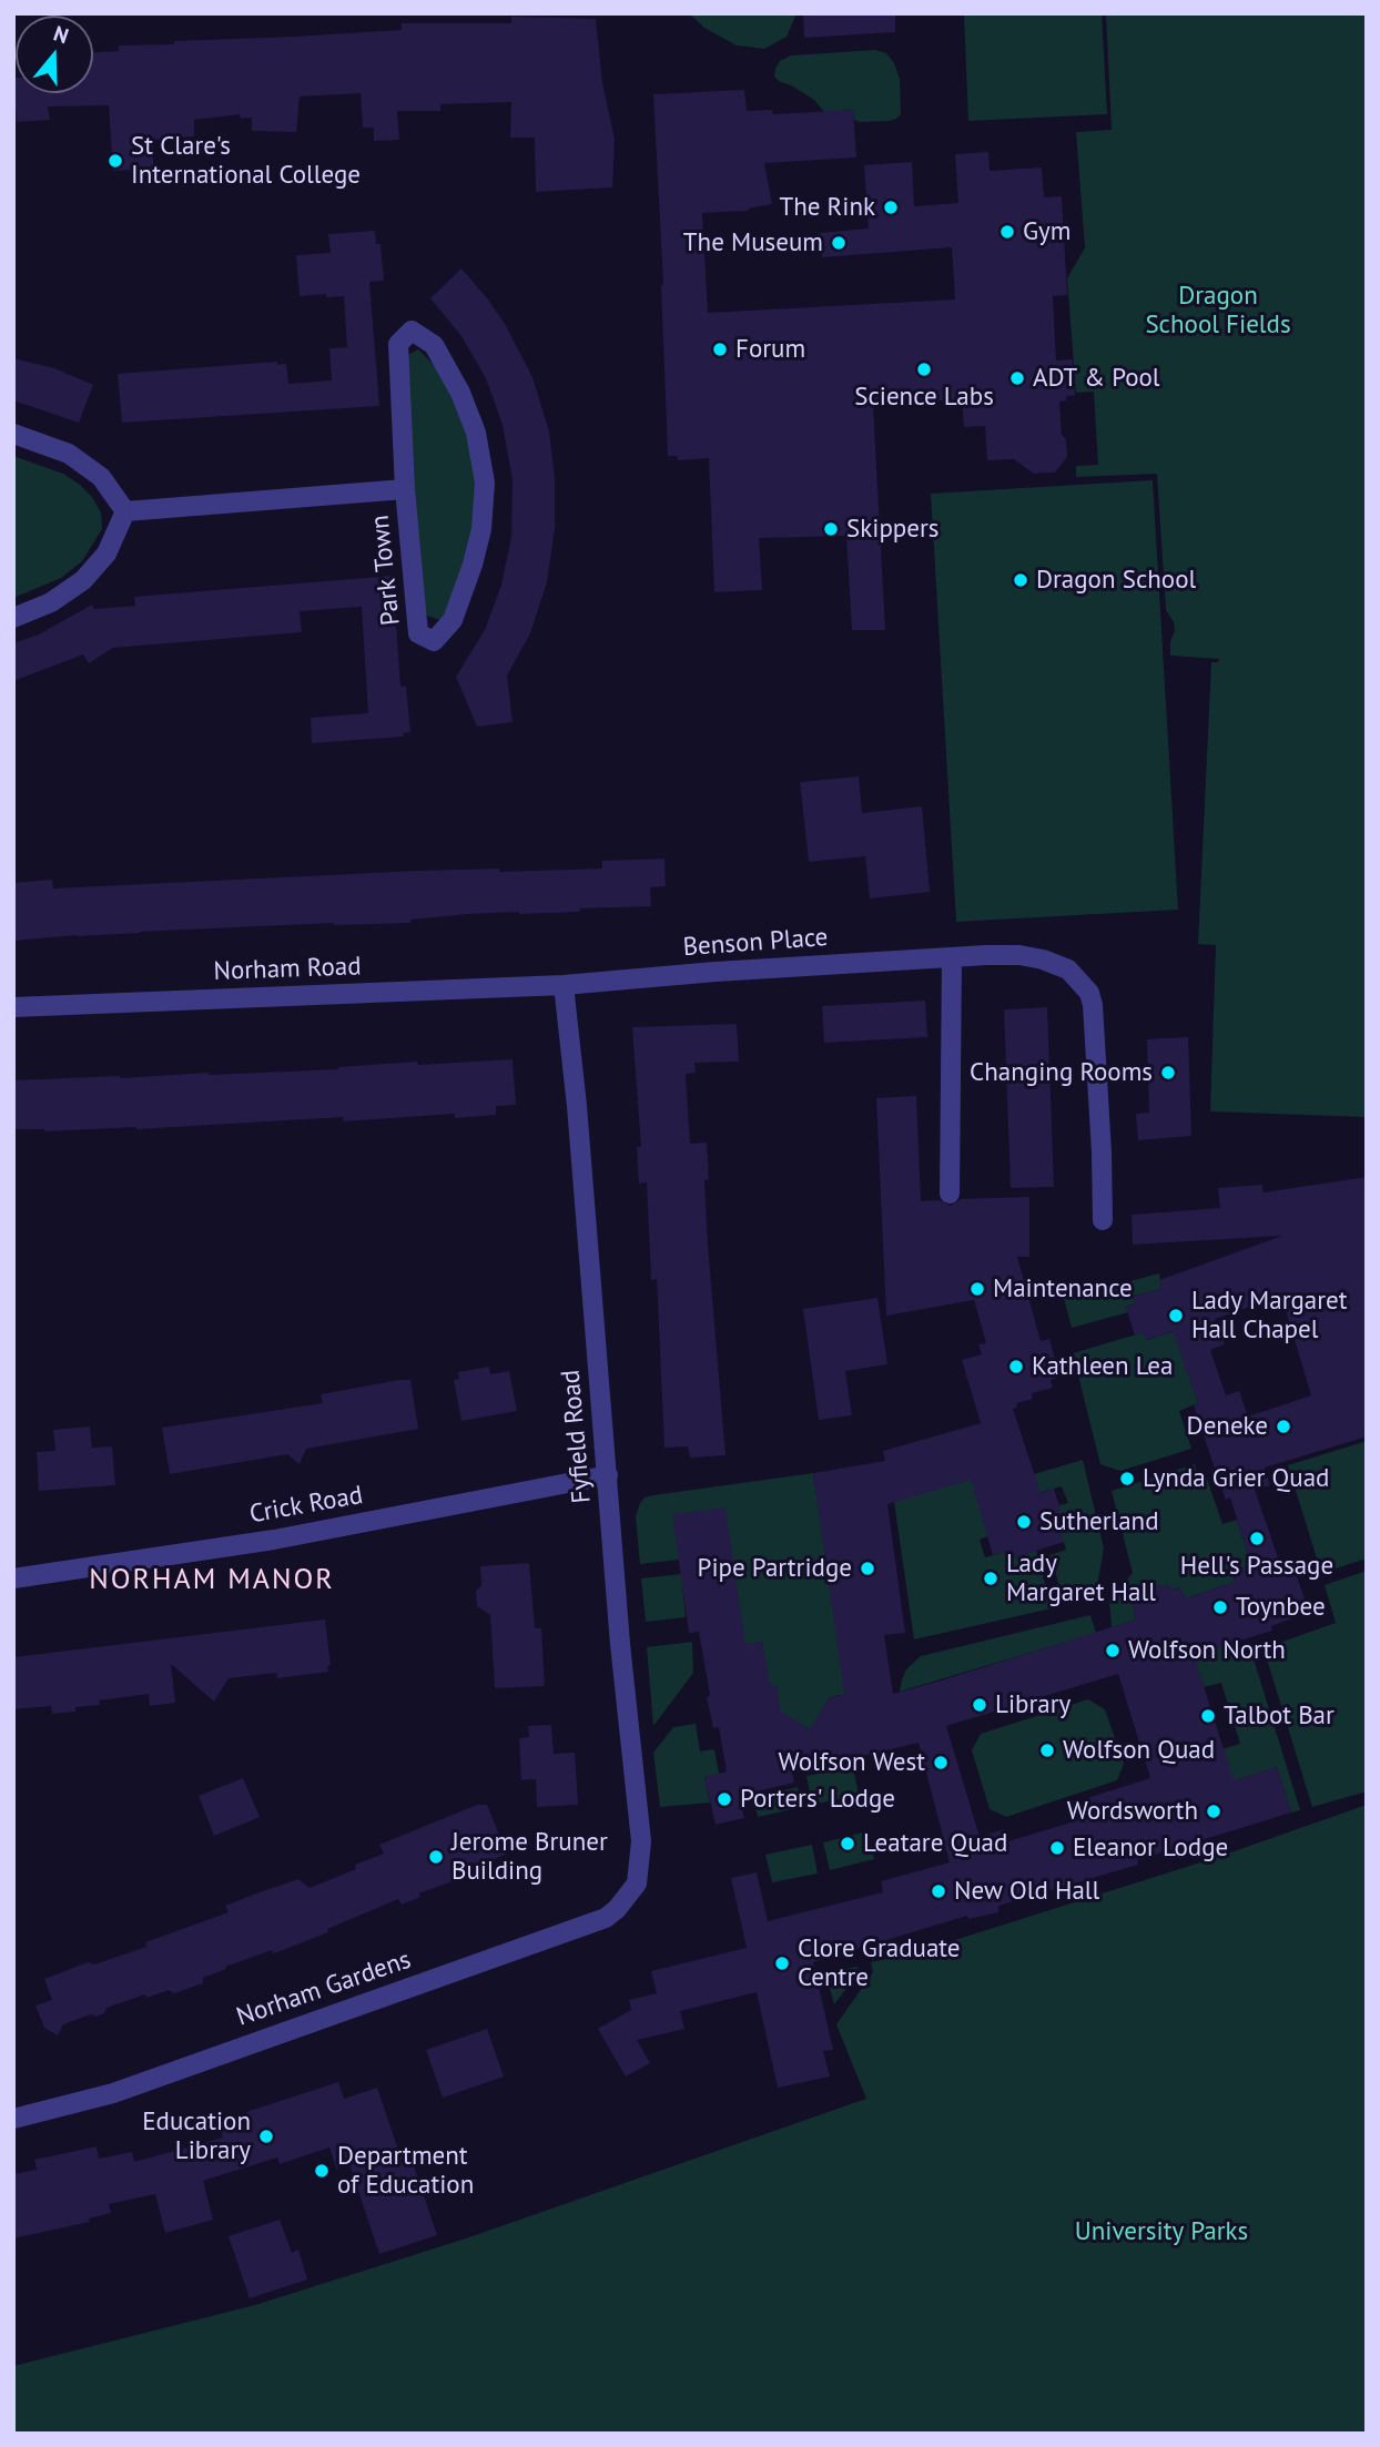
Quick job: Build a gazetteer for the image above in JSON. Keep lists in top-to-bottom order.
{
  "streets": {
    "street": [
      "Park Town",
      "Benson Place",
      "Norham Road",
      "Fyfield Road",
      "Crick Road",
      "Norham Gardens"
    ]
  },
  "crossings": [
    ["Benson Place", "Norham Road"],
    ["Benson Place", "Fyfield Road"],
    ["Norham Road", "Fyfield Road"],
    ["Fyfield Road", "Crick Road"],
    ["Fyfield Road", "Norham Gardens"]
  ],
  "districts": ["NORHAM MANOR"],
  "parks": ["Dragon School Fields", "University Parks"],
  "places": [
    "St Clare's International College",
    "The Rink",
    "Gym",
    "The Museum",
    "Forum",
    "Science Labs",
    "ADT & Pool",
    "Skippers",
    "Dragon School",
    "Changing Rooms",
    "Maintenance",
    "Lady Margaret Hall Chapel",
    "Kathleen Lea",
    "Deneke",
    "Lynda Grier Quad",
    "Sutherland",
    "Hell's Passage",
    "Pipe Partridge",
    "Lady Margaret Hall",
    "Toynbee",
    "Wolfson North",
    "Library",
    "Talbot Bar",
    "Wolfson Quad",
    "Wolfson West",
    "Porters' Lodge",
    "Wordsworth",
    "Leatare Quad",
    "Eleanor Lodge",
    "Jerome Bruner Building",
    "New Old Hall",
    "Clore Graduate Centre",
    "Education Library",
    "Department of Education"
  ],
  "north": "top"
}
